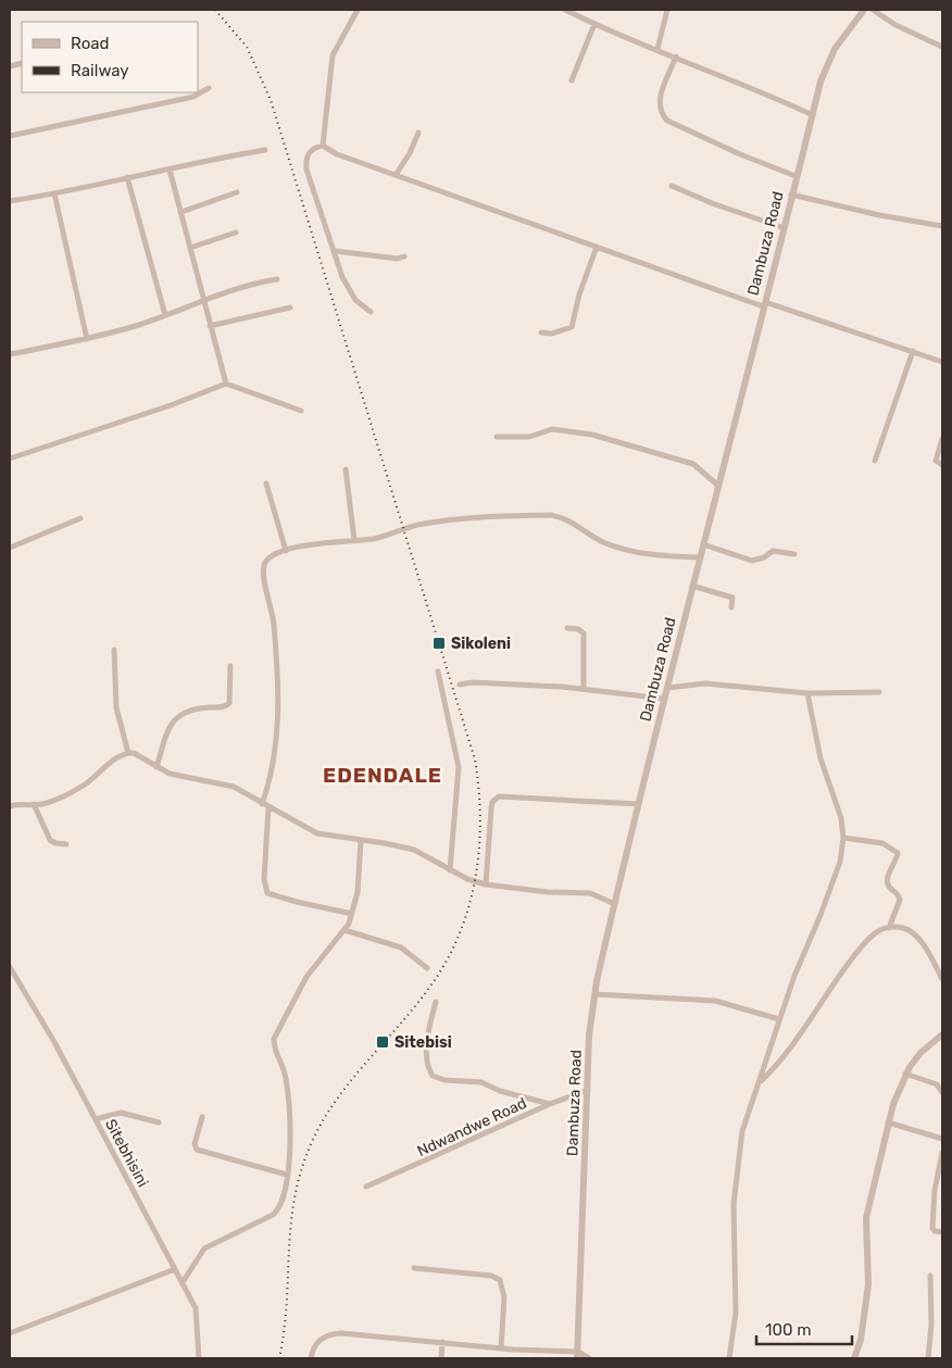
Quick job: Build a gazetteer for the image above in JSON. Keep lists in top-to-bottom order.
{
  "streets": {
    "street": ["Dambuza Road", "Ndwandwe Road", "Sitebhisini"]
  },
  "crossings": [
    ["Dambuza Road", "Ndwandwe Road"]
  ],
  "districts": ["EDENDALE"],
  "places": {
    "transit": ["Sikoleni", "Sitebisi"]
  },
  "legend": ["Road", "Railway"],
  "scale_bar": "100 m"
}
